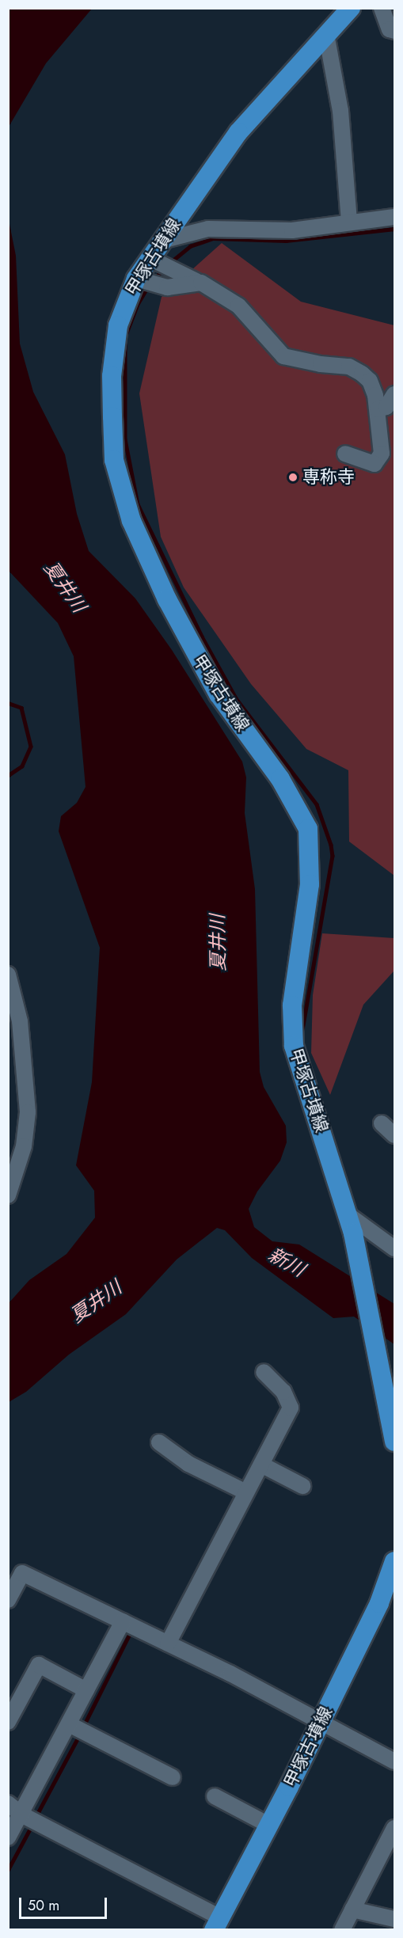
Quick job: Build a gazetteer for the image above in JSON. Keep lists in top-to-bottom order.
{
  "streets": {
    "main road": ["甲塚古墳線"]
  },
  "water": ["夏井川", "新川"],
  "places": ["専称寺"],
  "scale_bar": "50 m"
}
